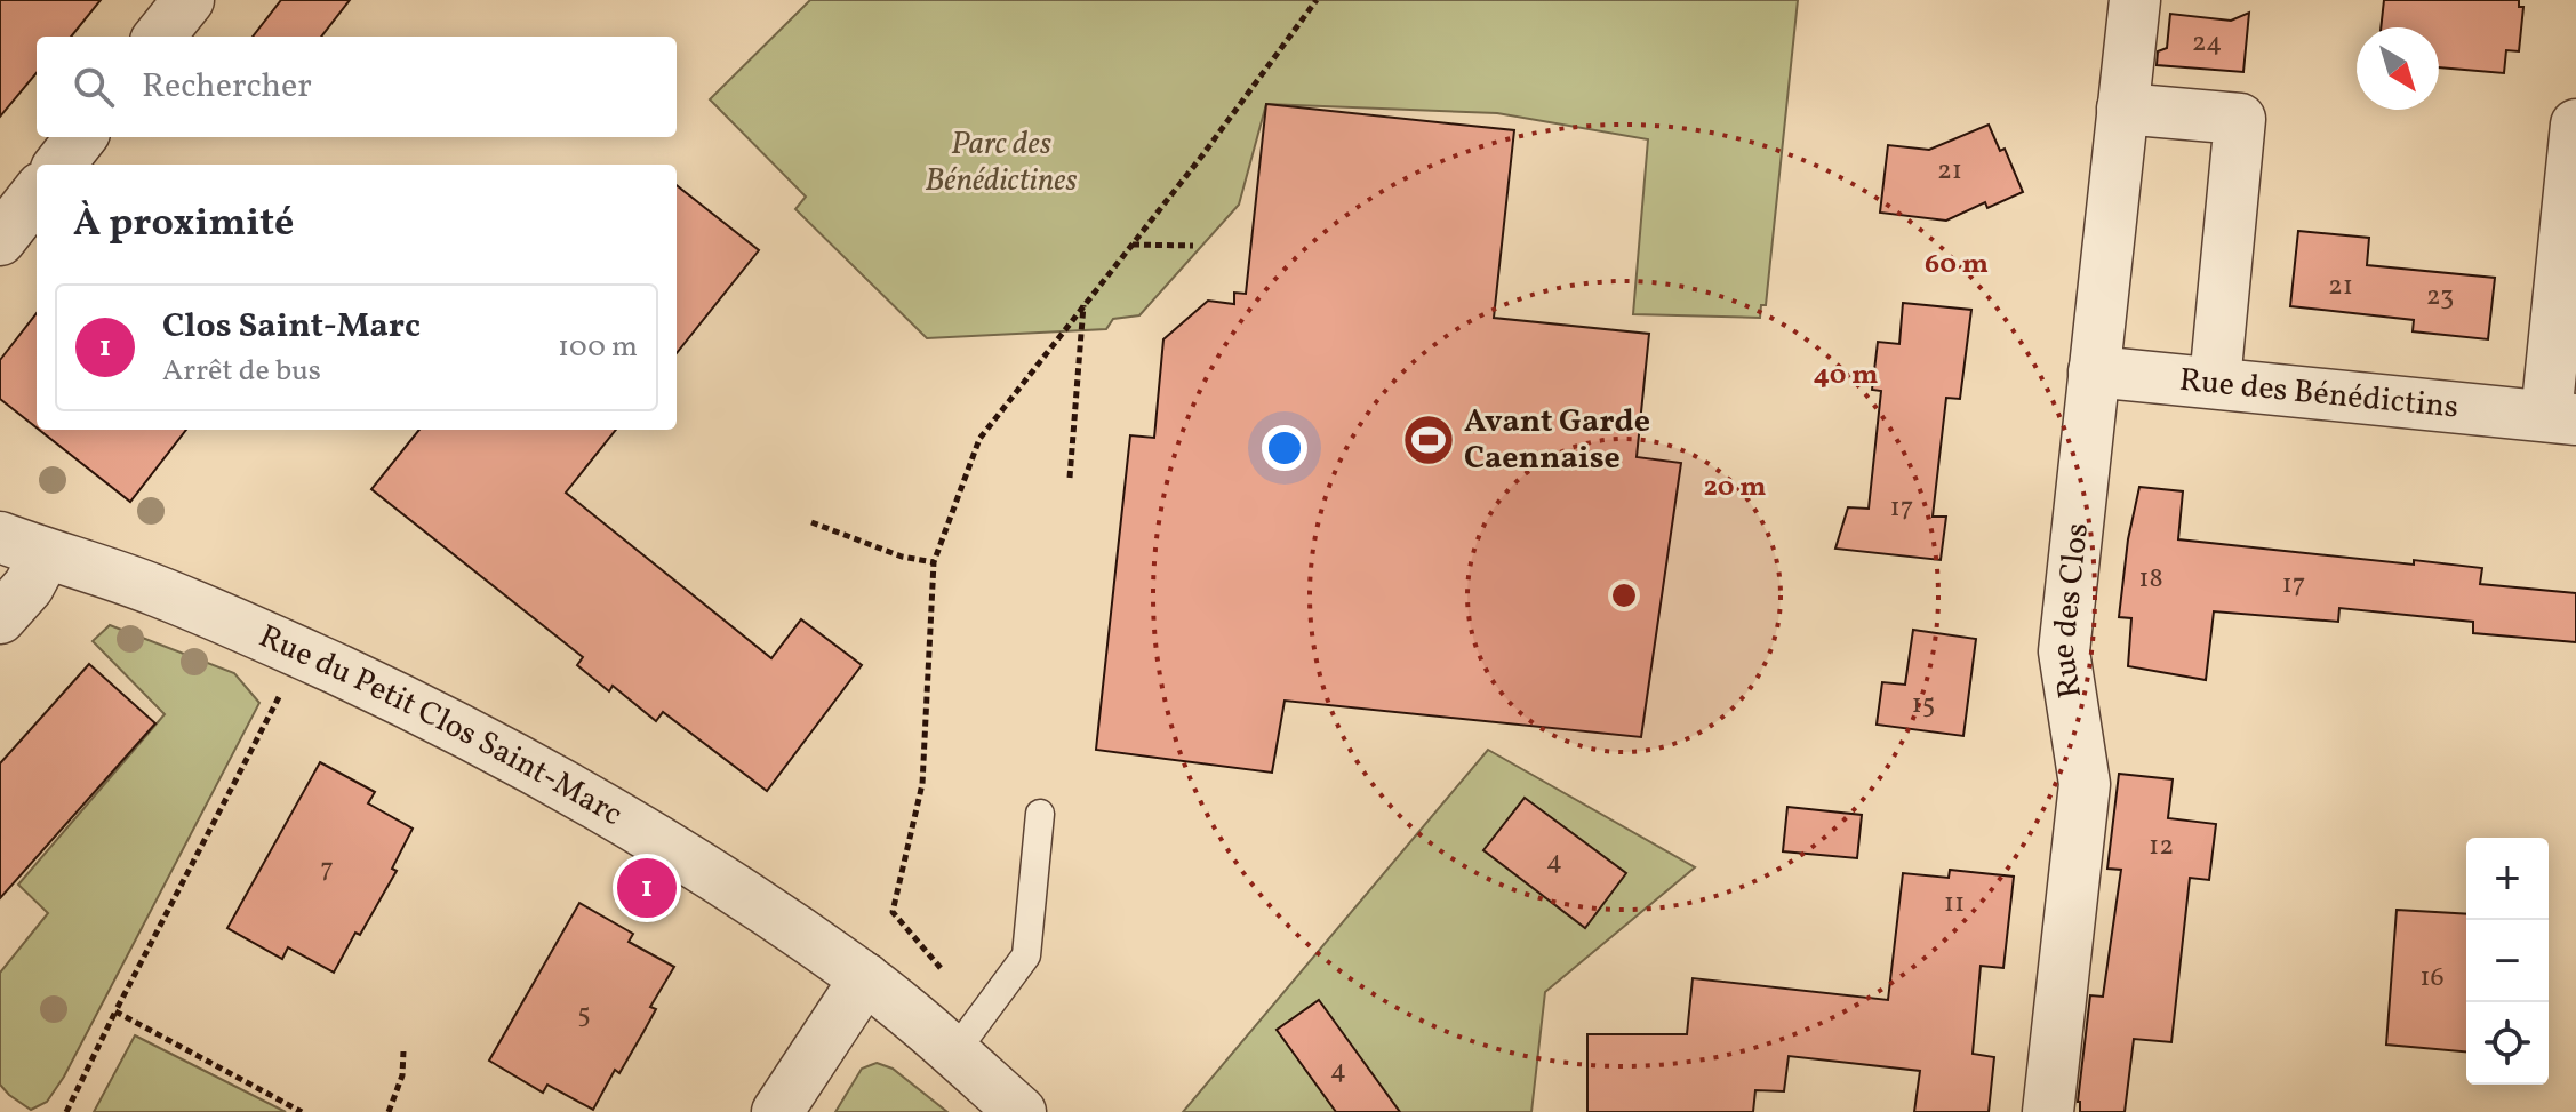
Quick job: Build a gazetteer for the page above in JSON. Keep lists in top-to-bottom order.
{
  "streets": {
    "street": ["Rue des Bénédictins", "Rue des Clos", "Rue du Petit Clos Saint-Marc"]
  },
  "crossings": [
    ["Rue des Bénédictins", "Rue des Clos"]
  ],
  "parks": ["Parc des Bénédictines"],
  "places": {
    "sports": ["Avant Garde Caennaise"]
  },
  "house_numbers": [
    "24",
    "21",
    "21",
    "23",
    "17",
    "18",
    "17",
    "15",
    "12",
    "4",
    "7",
    "11",
    "16",
    "5",
    "4"
  ],
  "north": "bottom right",
  "page": {
    "search": "Rechercher",
    "heading": "À proximité",
    "list": [
      {
        "mark": "1",
        "name": "Clos Saint-Marc",
        "note": "Arrêt de bus",
        "value": "100 m"
      }
    ],
    "map_buttons": ["+", "−"],
    "pins": "1"
  },
  "rings": ["60 m", "40 m", "20 m"]
}
